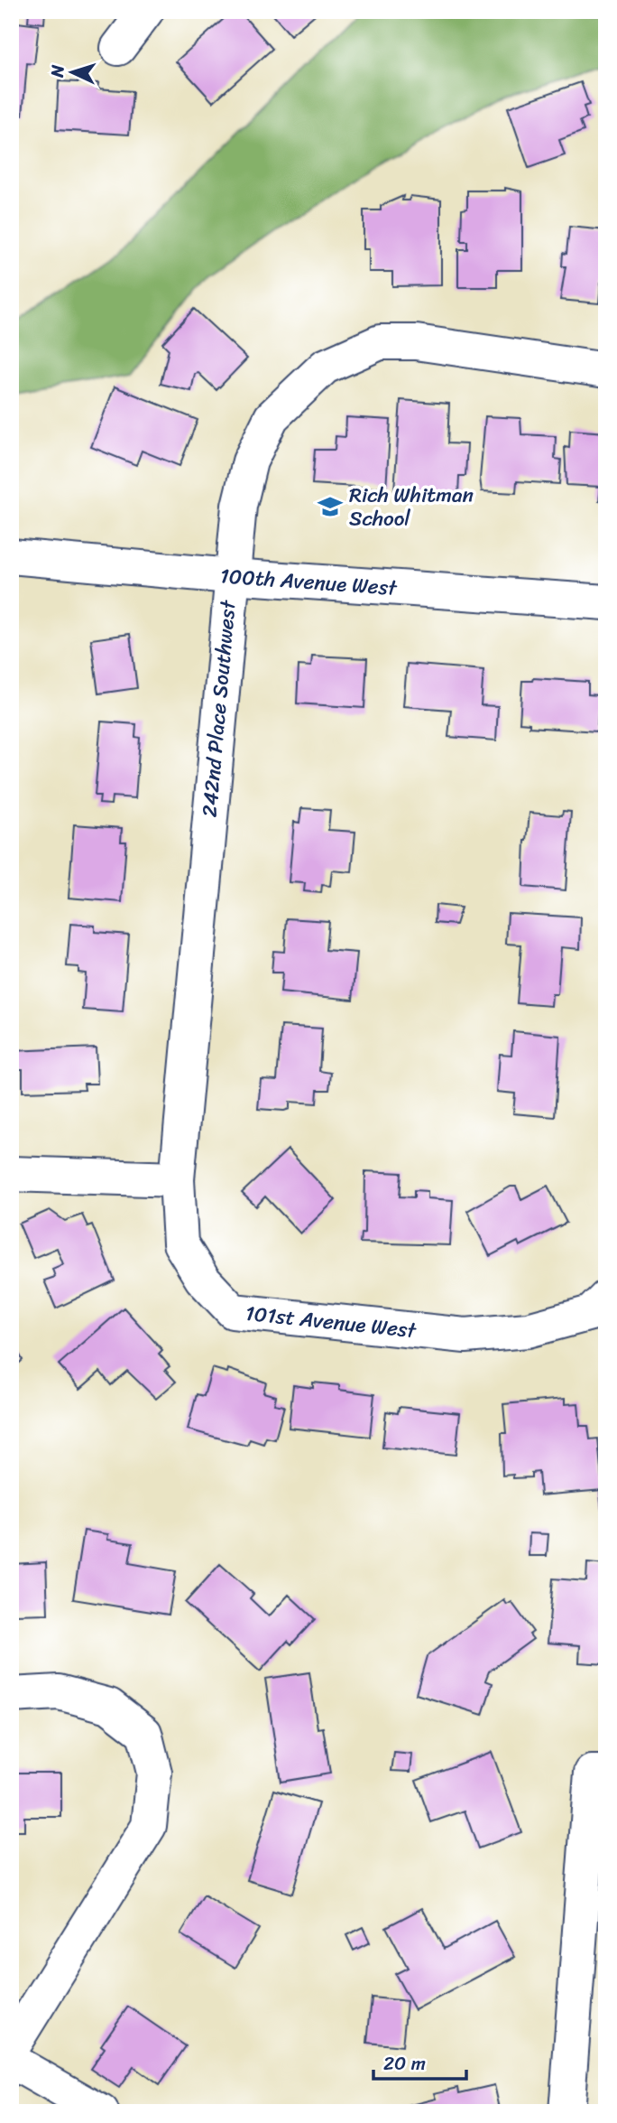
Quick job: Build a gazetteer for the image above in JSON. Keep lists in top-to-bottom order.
{
  "streets": {
    "street": ["100th Avenue West", "242nd Place Southwest", "101st Avenue West"]
  },
  "crossings": [
    ["100th Avenue West", "242nd Place Southwest"],
    ["242nd Place Southwest", "101st Avenue West"]
  ],
  "places": {
    "school or university": ["Rich Whitman School"]
  },
  "scale_bar": "20 m",
  "north": "left"
}
